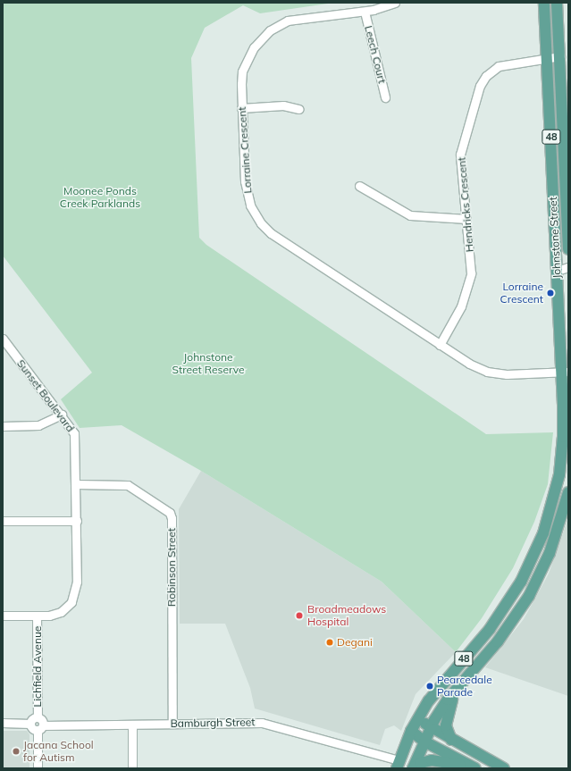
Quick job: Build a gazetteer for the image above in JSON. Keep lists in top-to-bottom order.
{
  "streets": {
    "main road": ["48", "Johnstone Street"],
    "street": [
      "Leech Court",
      "Lorraine Crescent",
      "Hendricks Crescent",
      "Sunset Boulevard",
      "Robinson Street",
      "Lichfield Avenue",
      "Bamburgh Street"
    ]
  },
  "crossings": [
    ["Leech Court", "Lorraine Crescent"],
    ["Lorraine Crescent", "Hendricks Crescent"],
    ["Lorraine Crescent", "Johnstone Street"],
    ["Hendricks Crescent", "Johnstone Street"],
    ["Johnstone Street", "Bamburgh Street"],
    ["Sunset Boulevard", "Robinson Street"],
    ["Sunset Boulevard", "Lichfield Avenue"],
    ["Robinson Street", "Bamburgh Street"],
    ["Lichfield Avenue", "Bamburgh Street"]
  ],
  "parks": ["Moonee Ponds Creek Parklands", "Johnstone Street Reserve"],
  "places": [
    "Lorraine Crescent",
    "Broadmeadows Hospital",
    "Degani",
    "Pearcedale Parade",
    "Jacana School for Autism"
  ]
}
